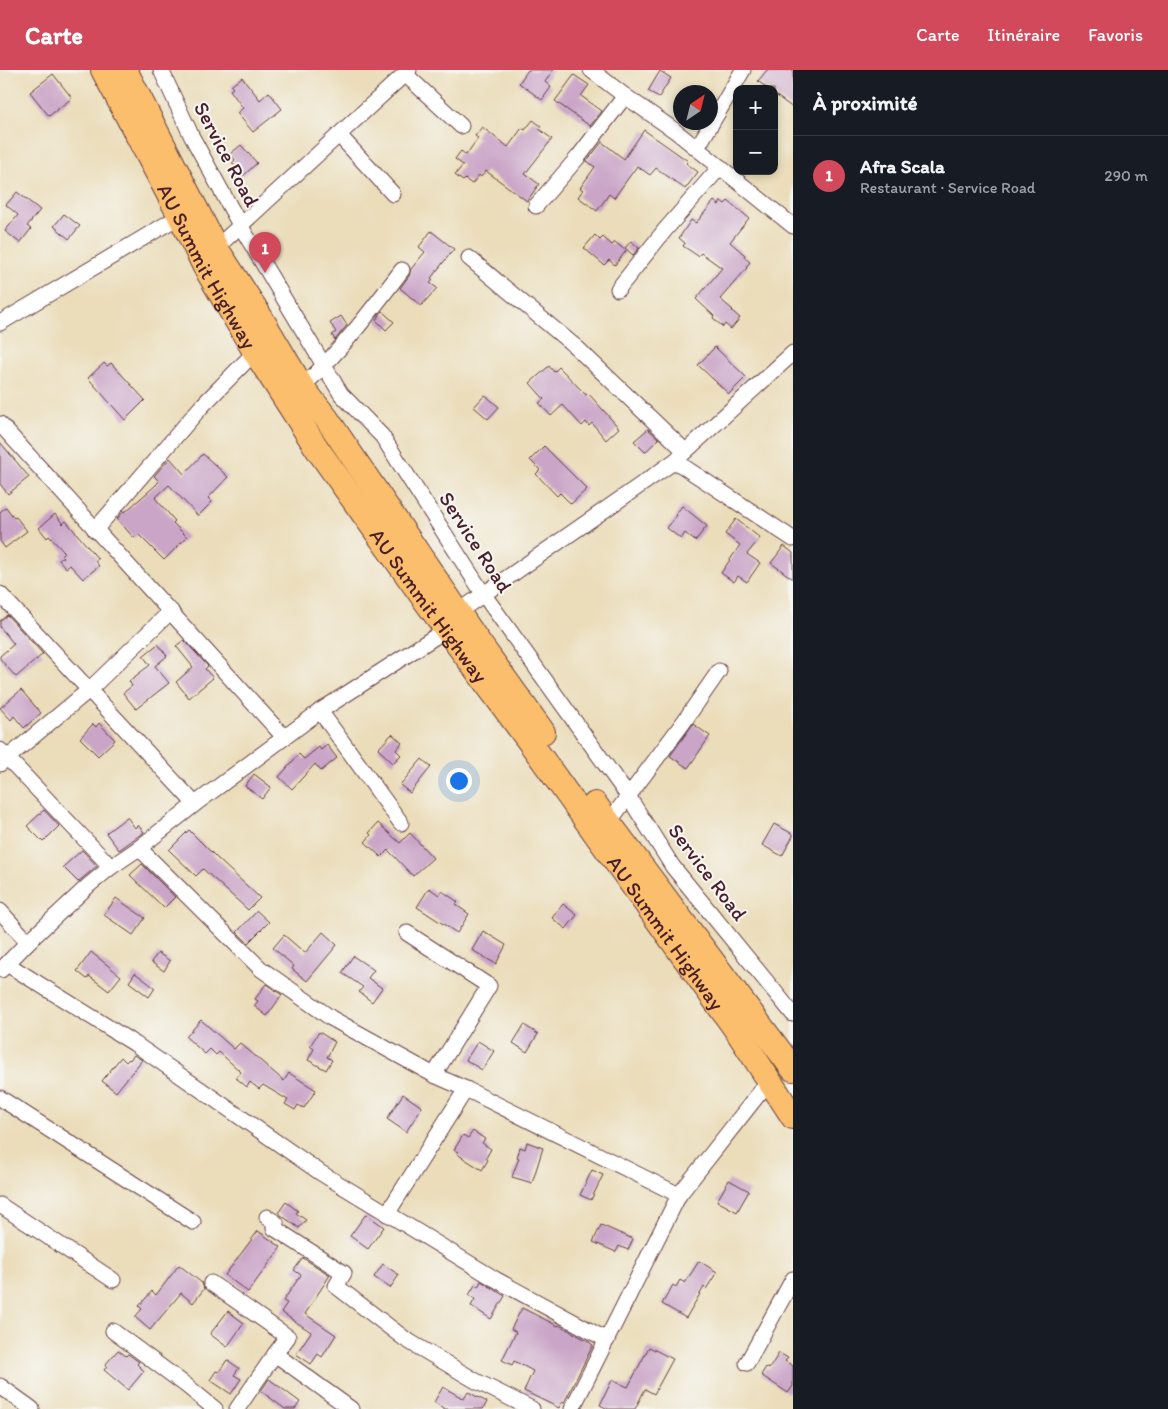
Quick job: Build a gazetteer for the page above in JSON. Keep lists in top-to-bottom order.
{
  "streets": {
    "main road": ["AU Summit Highway"],
    "street": ["Service Road"]
  },
  "north": "top right",
  "page": {
    "header": "Carte",
    "nav": ["Carte", "Itinéraire", "Favoris"],
    "heading": "À proximité",
    "map_buttons": ["+", "−"],
    "list": [
      {
        "mark": "1",
        "name": "Afra Scala",
        "note": "Restaurant · Service Road",
        "value": "290 m"
      }
    ],
    "pins": "1"
  }
}
